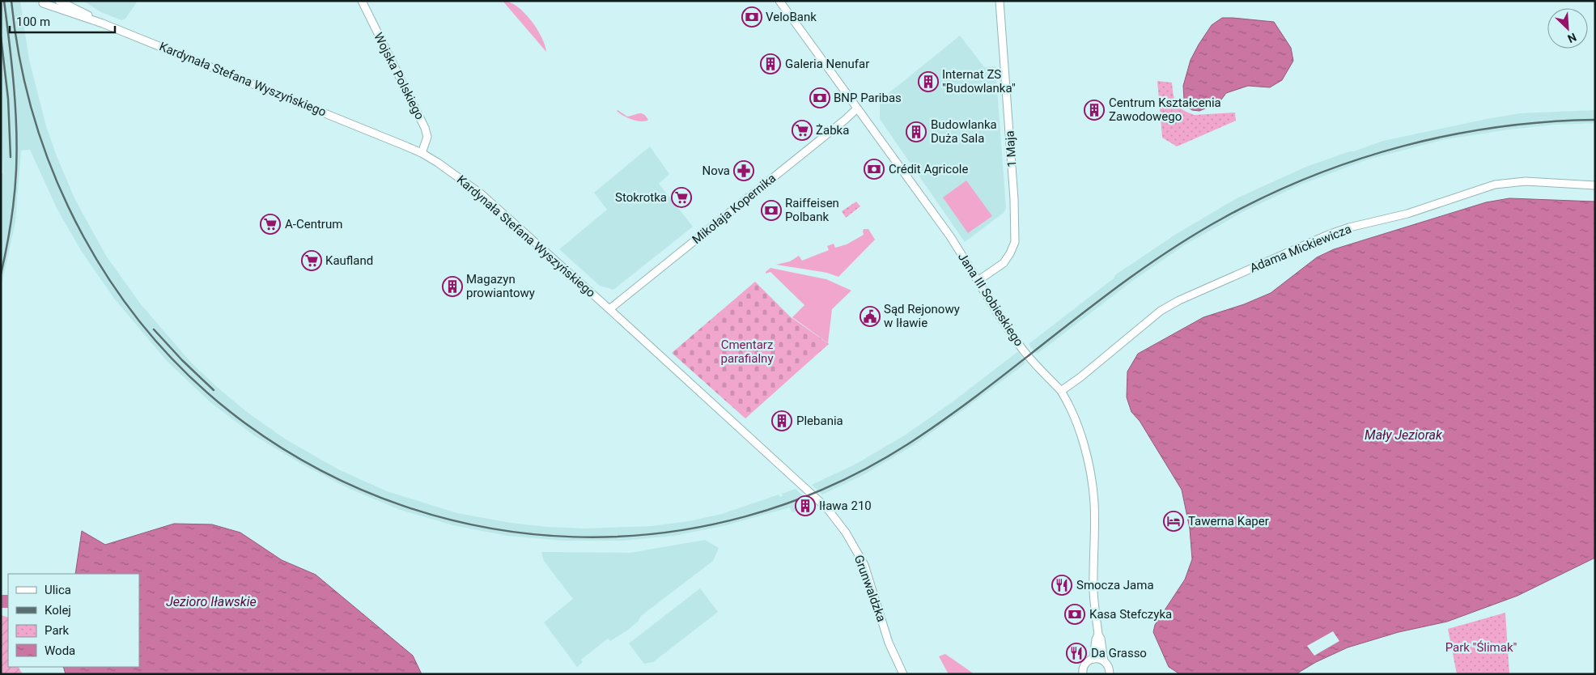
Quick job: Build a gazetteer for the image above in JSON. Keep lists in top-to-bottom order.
{
  "streets": {
    "street": [
      "Wojska Polskiego",
      "Kardynała Stefana Wyszyńskiego",
      "1 Maja",
      "Mikołaja Kopernika",
      "Adama Mickiewicza",
      "Jana III Sobieskiego",
      "Grunwaldzka"
    ]
  },
  "crossings": [
    ["Wojska Polskiego", "Kardynała Stefana Wyszyńskiego"],
    ["Kardynała Stefana Wyszyńskiego", "Mikołaja Kopernika"],
    ["Kardynała Stefana Wyszyńskiego", "Grunwaldzka"],
    ["1 Maja", "Jana III Sobieskiego"],
    ["Mikołaja Kopernika", "Jana III Sobieskiego"],
    ["Adama Mickiewicza", "Jana III Sobieskiego"]
  ],
  "water": ["Mały Jeziorak", "Jezioro Iławskie"],
  "parks": ["Cmentarz parafialny", "Park \"Ślimak\""],
  "places": {
    "bank": [
      "VeloBank",
      "BNP Paribas",
      "Crédit Agricole",
      "Raiffeisen Polbank",
      "Kasa Stefczyka"
    ],
    "building": [
      "Galeria Nenufar",
      "Internat ZS \"Budowlanka\"",
      "Centrum Kształcenia Zawodowego",
      "Budowlanka Duża Sala",
      "Magazyn prowiantowy",
      "Plebania",
      "Iława 210"
    ],
    "supermarket": [
      "Żabka",
      "Stokrotka",
      "A-Centrum",
      "Kaufland"
    ],
    "pharmacy": ["Nova"],
    "public building": ["Sąd Rejonowy w Iławie"],
    "hotel": ["Tawerna Kaper"],
    "restaurant": ["Smocza Jama", "Da Grasso"]
  },
  "legend": [
    "Ulica",
    "Kolej",
    "Park",
    "Woda"
  ],
  "scale_bar": "100 m",
  "north": "bottom right"
}
